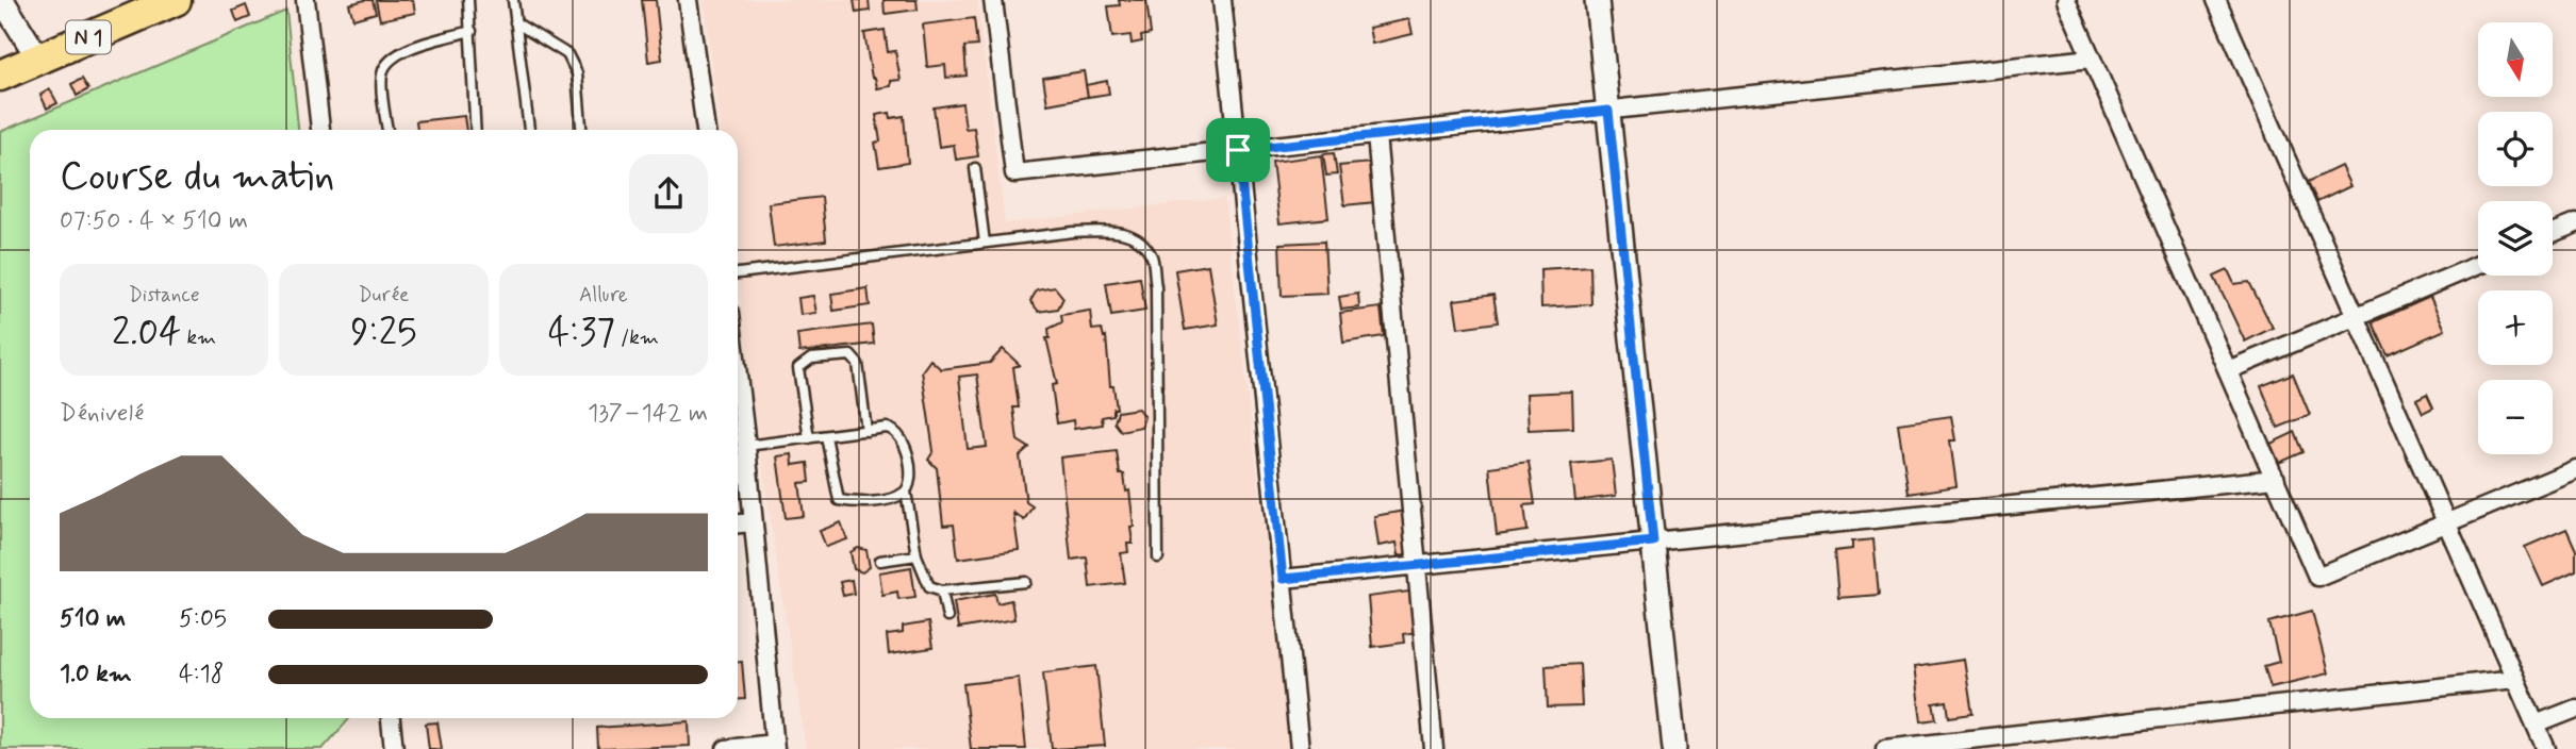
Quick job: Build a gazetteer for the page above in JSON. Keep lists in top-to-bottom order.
{
  "streets": {
    "highway": ["N 1"]
  },
  "north": "bottom",
  "page": {
    "map_buttons": ["+", "−"],
    "heading": ["Course du matin", "07:50 · 4 × 510 m"],
    "stats": [
      ["Distance", "2.04 km"],
      ["Durée", "9:25"],
      ["Allure", "4:37 /km"]
    ],
    "chart": ["Dénivelé", "137–142 m"],
    "list": [
      {
        "name": "510 m",
        "note": "5:05"
      },
      {
        "name": "1.0 km",
        "note": "4:18"
      }
    ]
  }
}
